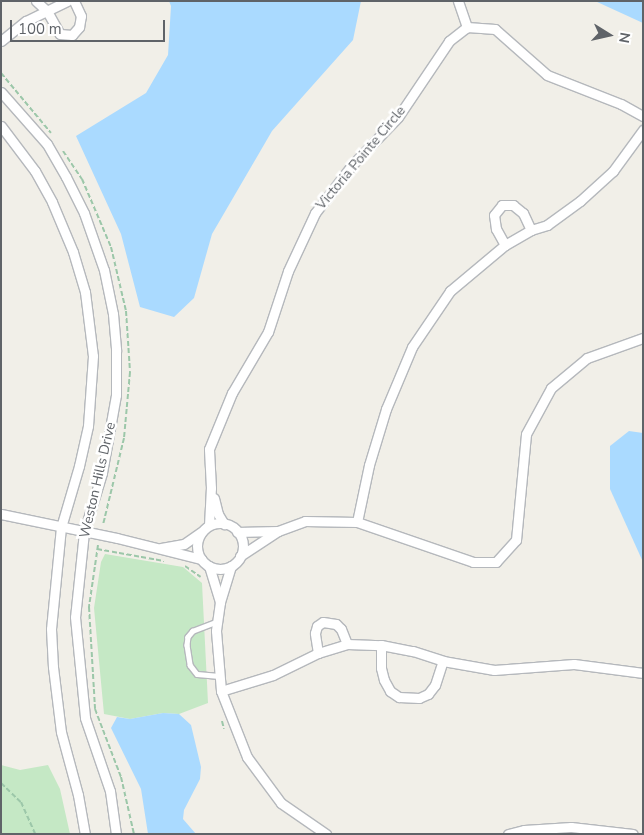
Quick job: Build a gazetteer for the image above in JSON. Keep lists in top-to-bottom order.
{
  "streets": {
    "street": ["Victoria Pointe Circle", "Weston Hills Drive"]
  },
  "scale_bar": "100 m",
  "north": "right"
}
